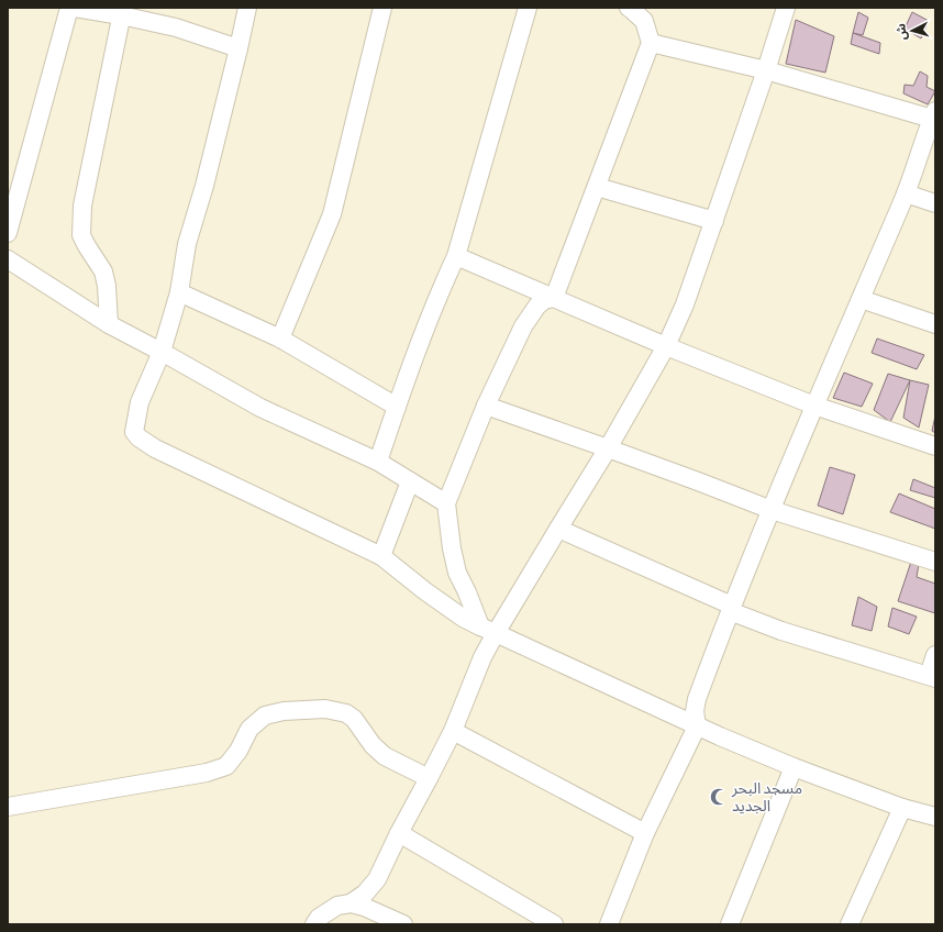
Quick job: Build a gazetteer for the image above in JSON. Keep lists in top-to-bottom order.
{
  "places": {
    "mosque": ["مسجد البحر الجديد"]
  },
  "north": "left"
}
